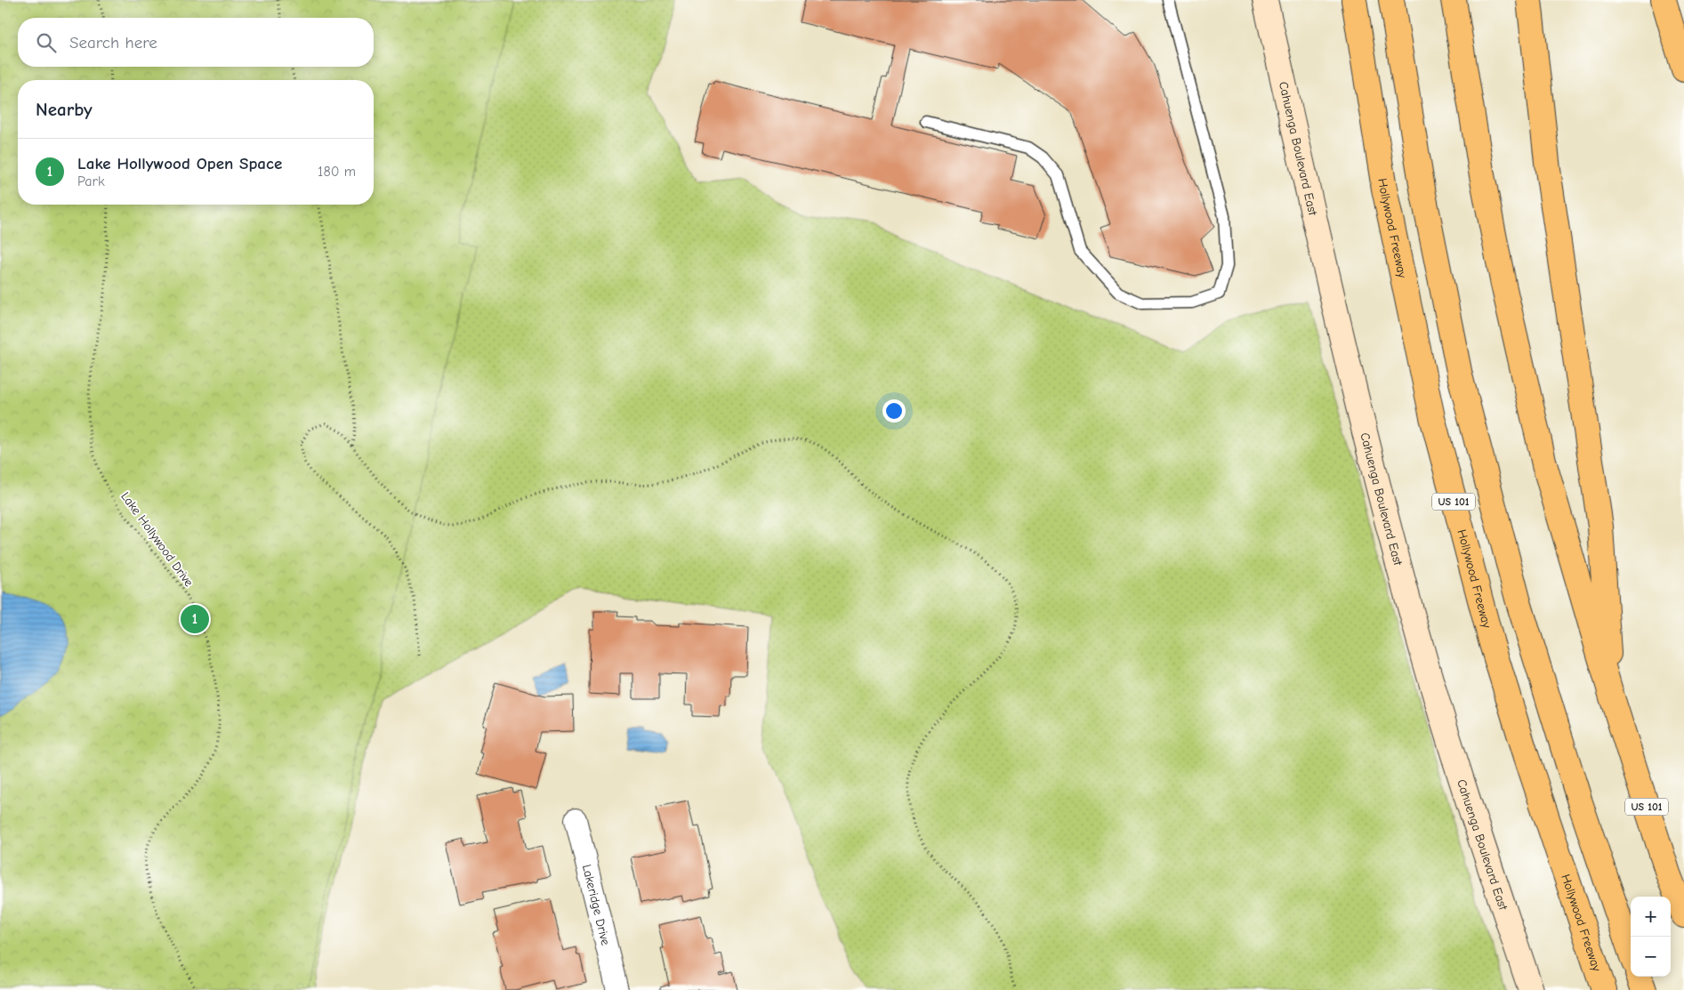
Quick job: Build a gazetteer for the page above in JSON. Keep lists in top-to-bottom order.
{
  "streets": {
    "main road": ["Cahuenga Boulevard East", "Hollywood Freeway", "US 101"],
    "street": ["Lakeridge Drive"],
    "path": ["Lake Hollywood Drive"]
  },
  "page": {
    "search": "Search here",
    "heading": "Nearby",
    "list": [
      {
        "mark": "1",
        "name": "Lake Hollywood Open Space",
        "note": "Park",
        "value": "180 m"
      }
    ],
    "pins": "1",
    "map_buttons": ["+", "−"]
  }
}
